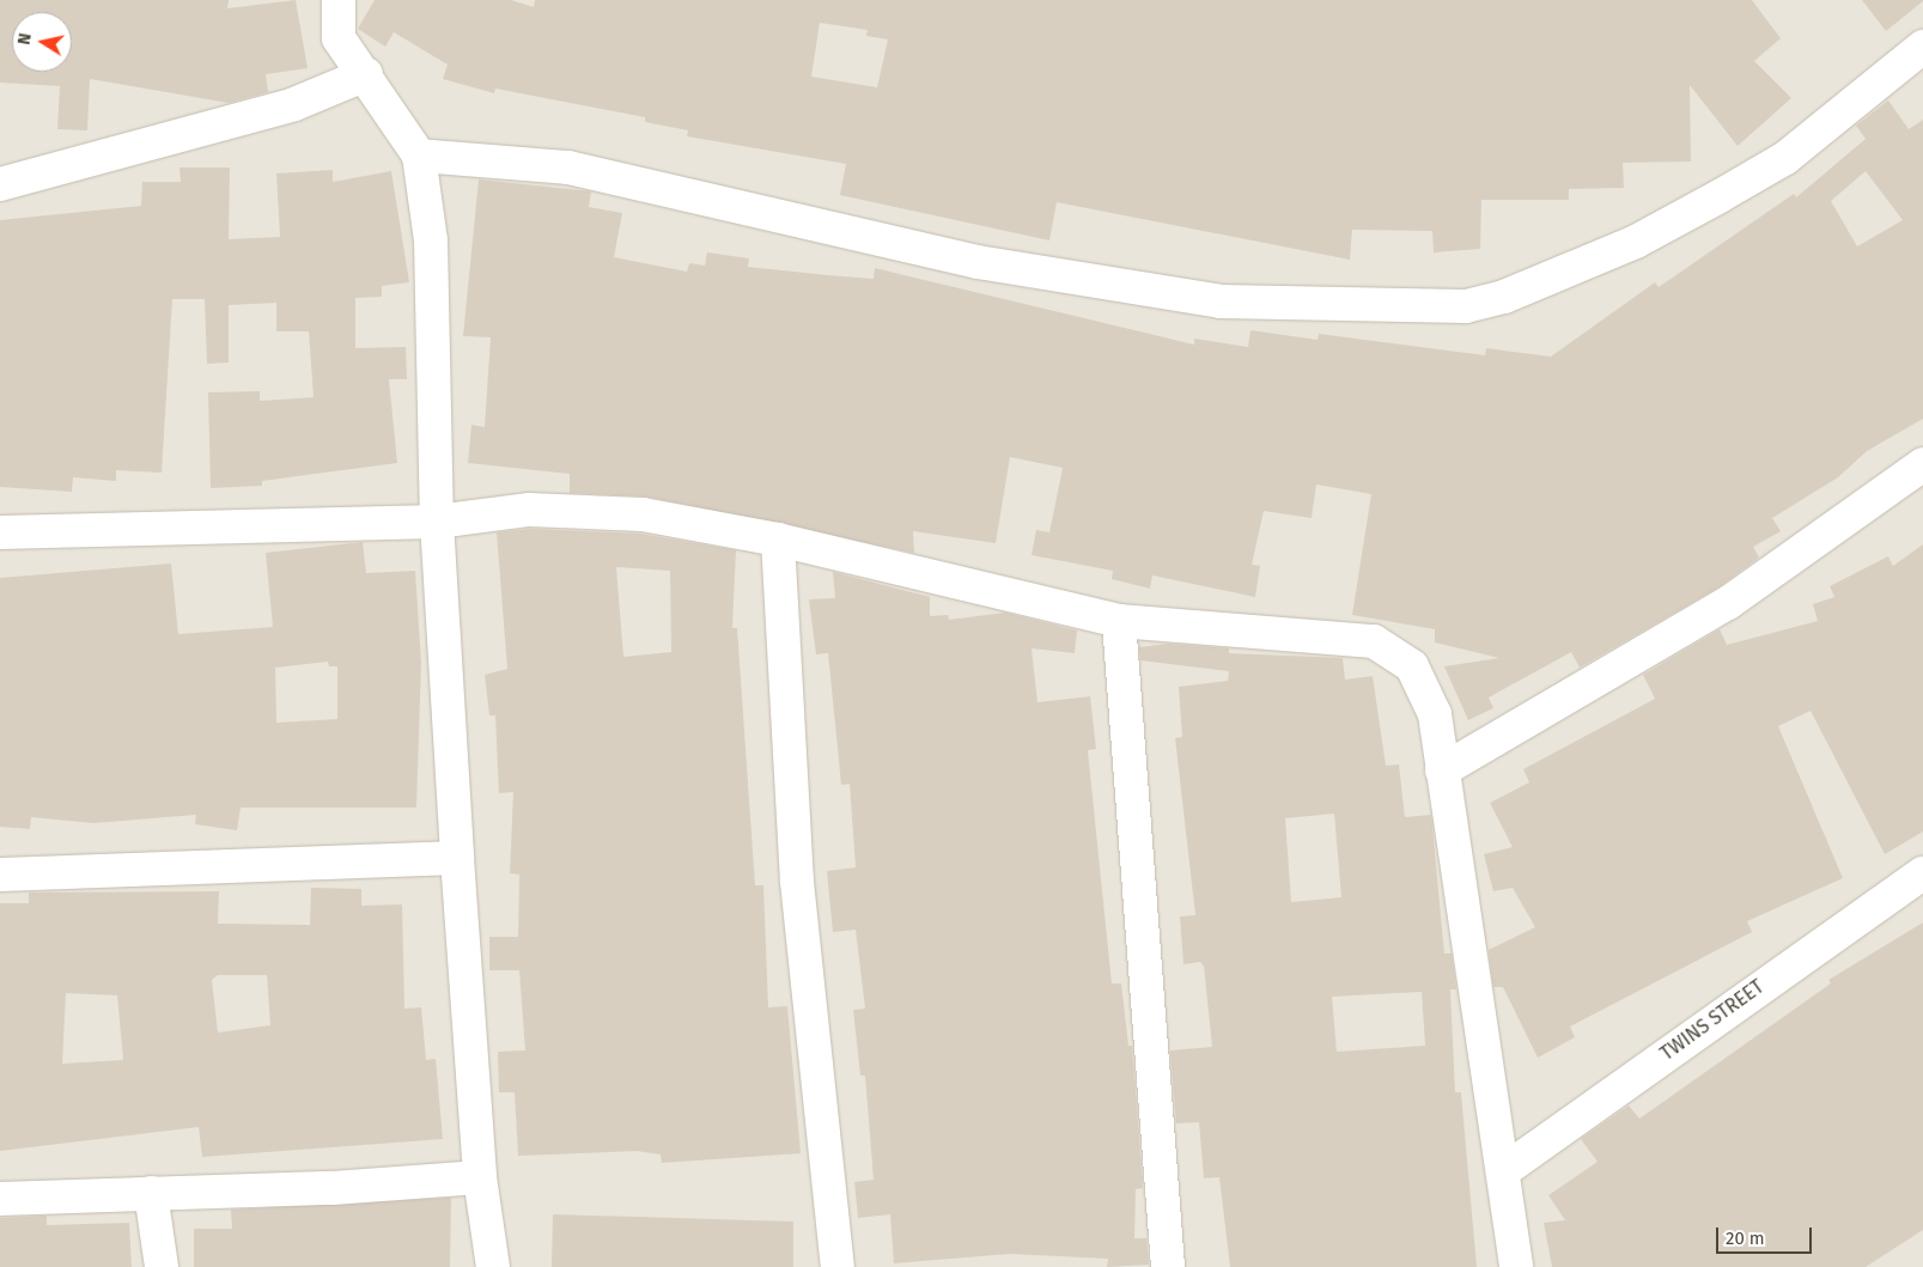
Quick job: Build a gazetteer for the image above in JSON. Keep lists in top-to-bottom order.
{
  "streets": {
    "street": ["TWINS STREET"]
  },
  "scale_bar": "20 m",
  "north": "left"
}
